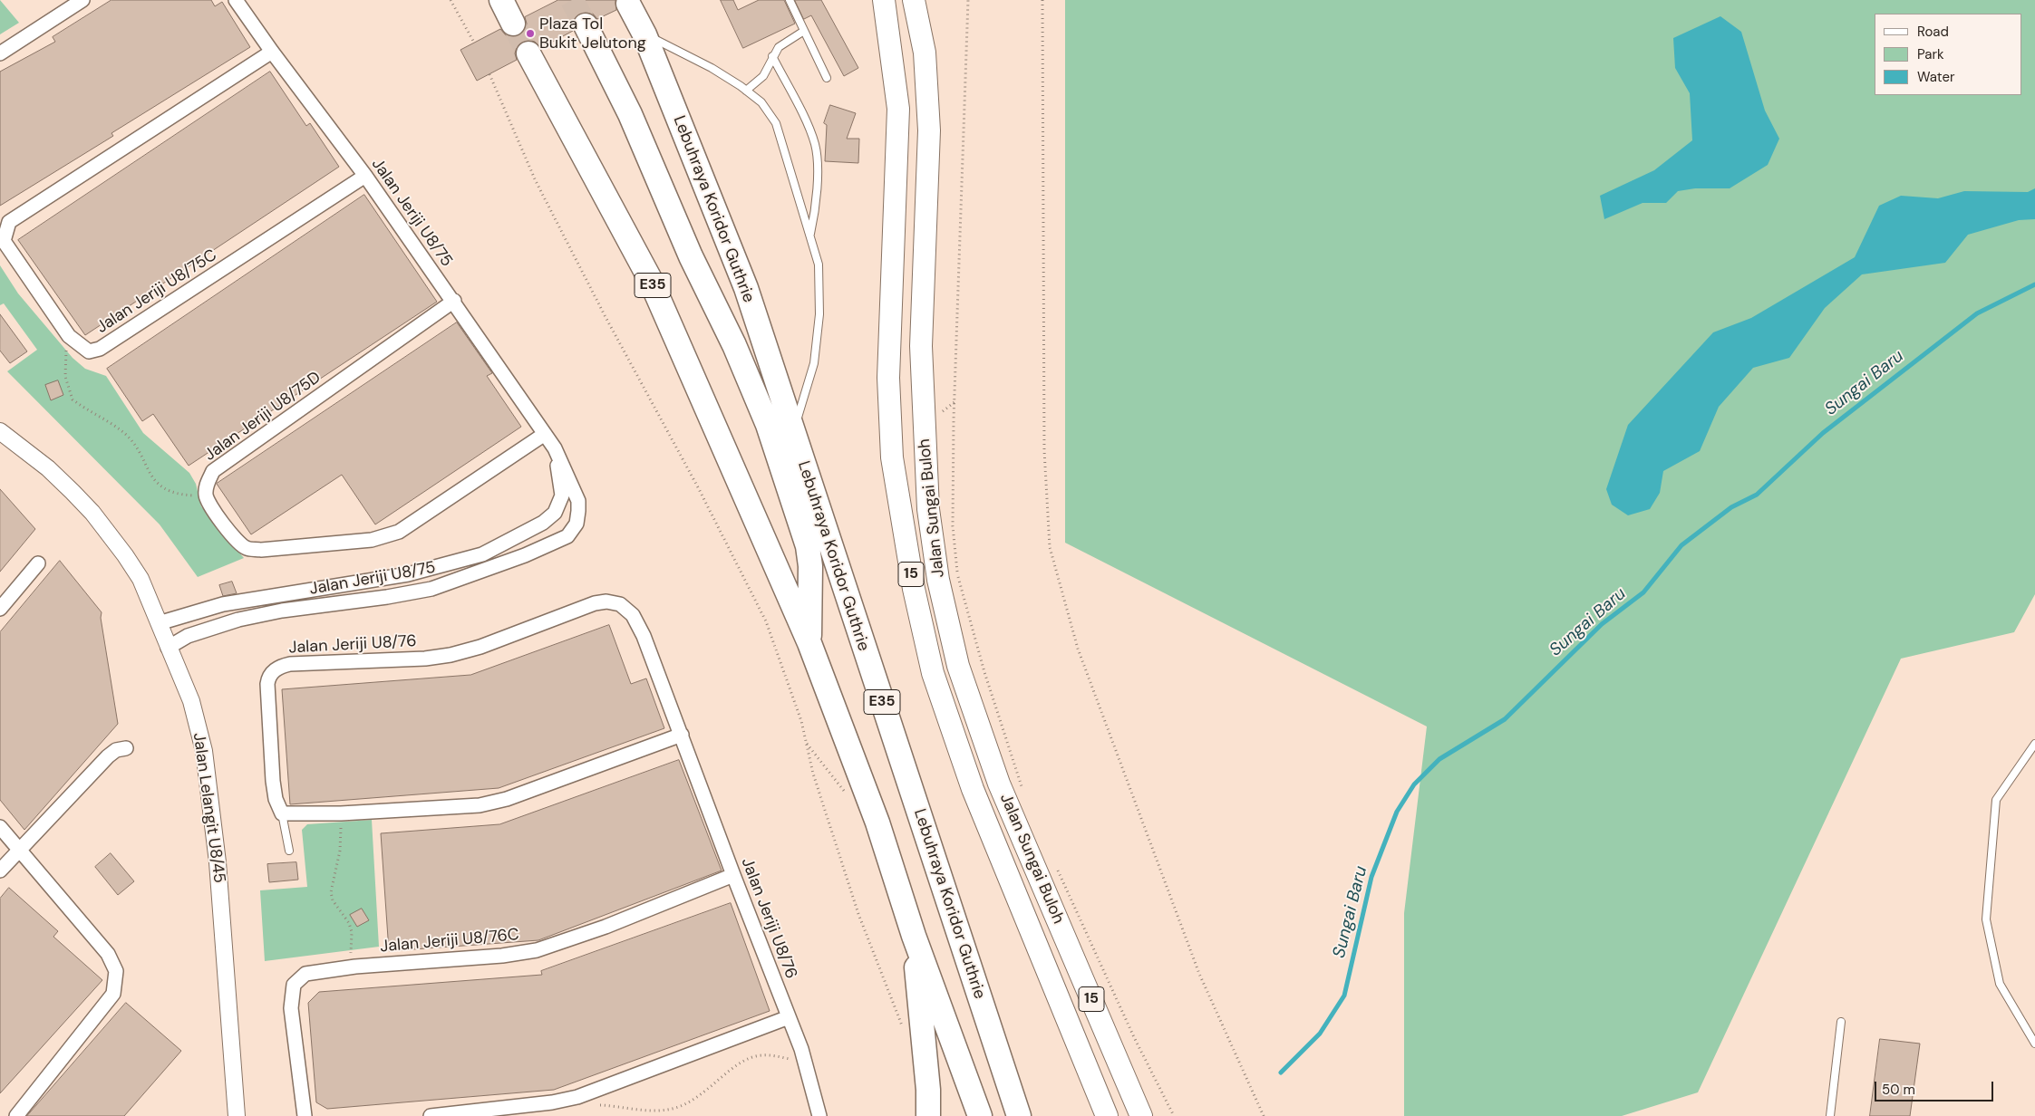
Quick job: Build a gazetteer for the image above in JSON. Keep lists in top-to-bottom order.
{
  "streets": {
    "highway": [
      "Lebuhraya Koridor Guthrie",
      "E35",
      "Jalan Sungai Buloh",
      "15"
    ],
    "street": [
      "Jalan Jeriji U8/75",
      "Jalan Jeriji U8/75C",
      "Jalan Jeriji U8/75D",
      "Jalan Jeriji U8/76",
      "Jalan Lelangit U8/45",
      "Jalan Jeriji U8/76C"
    ]
  },
  "crossings": [
    ["Jalan Jeriji U8/75", "Jalan Jeriji U8/75C"],
    ["Jalan Jeriji U8/75", "Jalan Jeriji U8/75D"],
    ["Jalan Jeriji U8/75", "Jalan Lelangit U8/45"],
    ["Jalan Jeriji U8/76", "Jalan Jeriji U8/76C"]
  ],
  "water": ["Sungai Baru"],
  "places": ["Plaza Tol Bukit Jelutong"],
  "legend": ["Road", "Park", "Water"],
  "scale_bar": "50 m"
}
